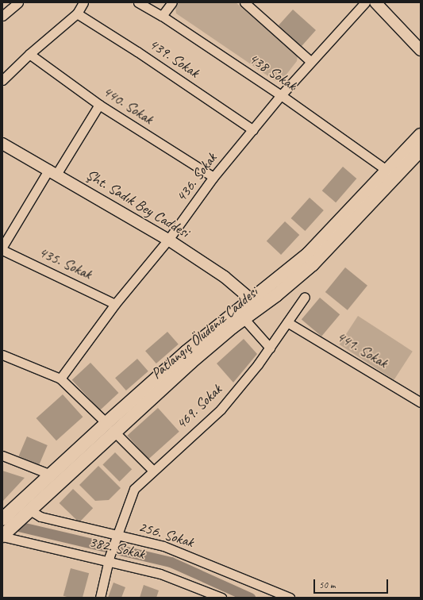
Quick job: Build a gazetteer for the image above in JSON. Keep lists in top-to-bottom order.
{
  "streets": {
    "main road": ["Patlangıç Öludeniz Caddesi"],
    "street": [
      "439. Sokak",
      "438 Sokak",
      "440. Sokak",
      "436. Sokak",
      "Şht. Sadık Bey Caddesi",
      "435. Sokak",
      "441. Sokak",
      "469. Sokak",
      "256. Sokak",
      "382. Sokak"
    ]
  },
  "crossings": [
    ["439. Sokak", "436. Sokak"],
    ["438 Sokak", "436. Sokak"],
    ["438 Sokak", "Patlangıç Öludeniz Caddesi"],
    ["440. Sokak", "436. Sokak"],
    ["436. Sokak", "Şht. Sadık Bey Caddesi"],
    ["436. Sokak", "435. Sokak"],
    ["Şht. Sadık Bey Caddesi", "Patlangıç Öludeniz Caddesi"],
    ["Patlangıç Öludeniz Caddesi", "256. Sokak"],
    ["Patlangıç Öludeniz Caddesi", "382. Sokak"],
    ["441. Sokak", "469. Sokak"],
    ["469. Sokak", "256. Sokak"],
    ["469. Sokak", "382. Sokak"]
  ],
  "scale_bar": "50 m"
}
